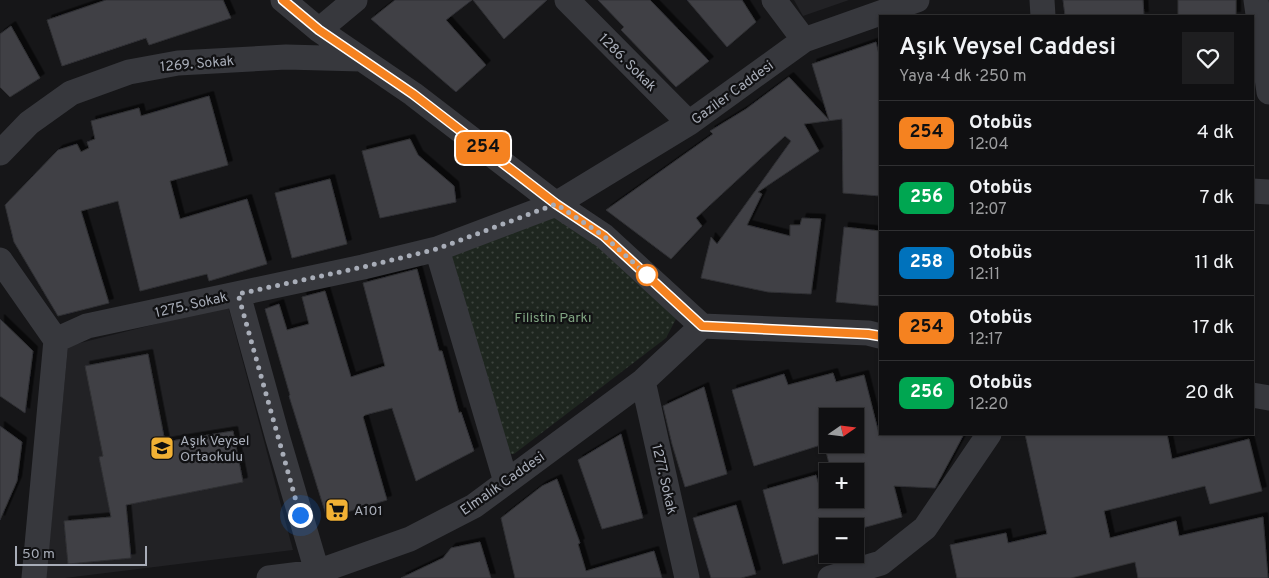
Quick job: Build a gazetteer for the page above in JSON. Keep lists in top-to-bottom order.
{
  "streets": {
    "street": [
      "1286. Sokak",
      "1269. Sokak",
      "Gaziler Caddesi",
      "1275. Sokak",
      "1277. Sokak",
      "Elmalık Caddesi"
    ]
  },
  "crossings": [
    ["1286. Sokak", "Gaziler Caddesi"],
    ["Gaziler Caddesi", "1275. Sokak"],
    ["1277. Sokak", "Elmalık Caddesi"]
  ],
  "parks": ["Filistin Parkı"],
  "places": {
    "school or university": ["Aşık Veysel Ortaokulu"],
    "supermarket": ["A101"]
  },
  "lines": ["bus line 254"],
  "scale_bar": "50 m",
  "north": "right",
  "page": {
    "on_map": "254",
    "heading": ["Aşık Veysel Caddesi", "Yaya · 4 dk · 250 m"],
    "list": [
      {
        "mark": "254",
        "name": "Otobüs",
        "note": "12:04",
        "value": "4 dk"
      },
      {
        "mark": "256",
        "name": "Otobüs",
        "note": "12:07",
        "value": "7 dk"
      },
      {
        "mark": "258",
        "name": "Otobüs",
        "note": "12:11",
        "value": "11 dk"
      },
      {
        "mark": "254",
        "name": "Otobüs",
        "note": "12:17",
        "value": "17 dk"
      },
      {
        "mark": "256",
        "name": "Otobüs",
        "note": "12:20",
        "value": "20 dk"
      }
    ],
    "map_buttons": ["+", "−"],
    "scale": "50 m"
  }
}
